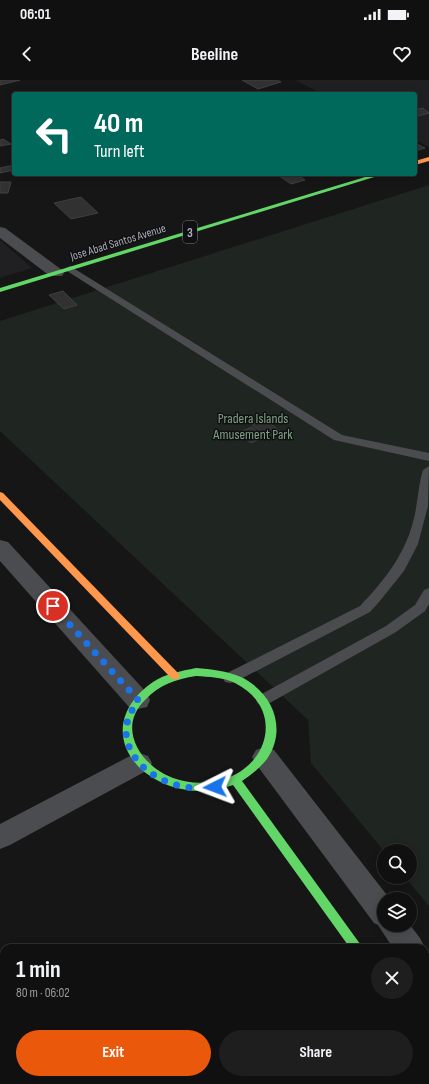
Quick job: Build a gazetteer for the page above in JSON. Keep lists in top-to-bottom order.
{
  "streets": {
    "main road": ["3", "Jose Abad Santos Avenue"]
  },
  "parks": ["Pradera Islands Amusement Park"],
  "page": {
    "status": "06:01",
    "header": "Beeline",
    "turn": ["40 m", "Turn left"],
    "heading": ["1 min", "80 m · 06:02"],
    "buttons": ["Exit", "Share"]
  }
}
